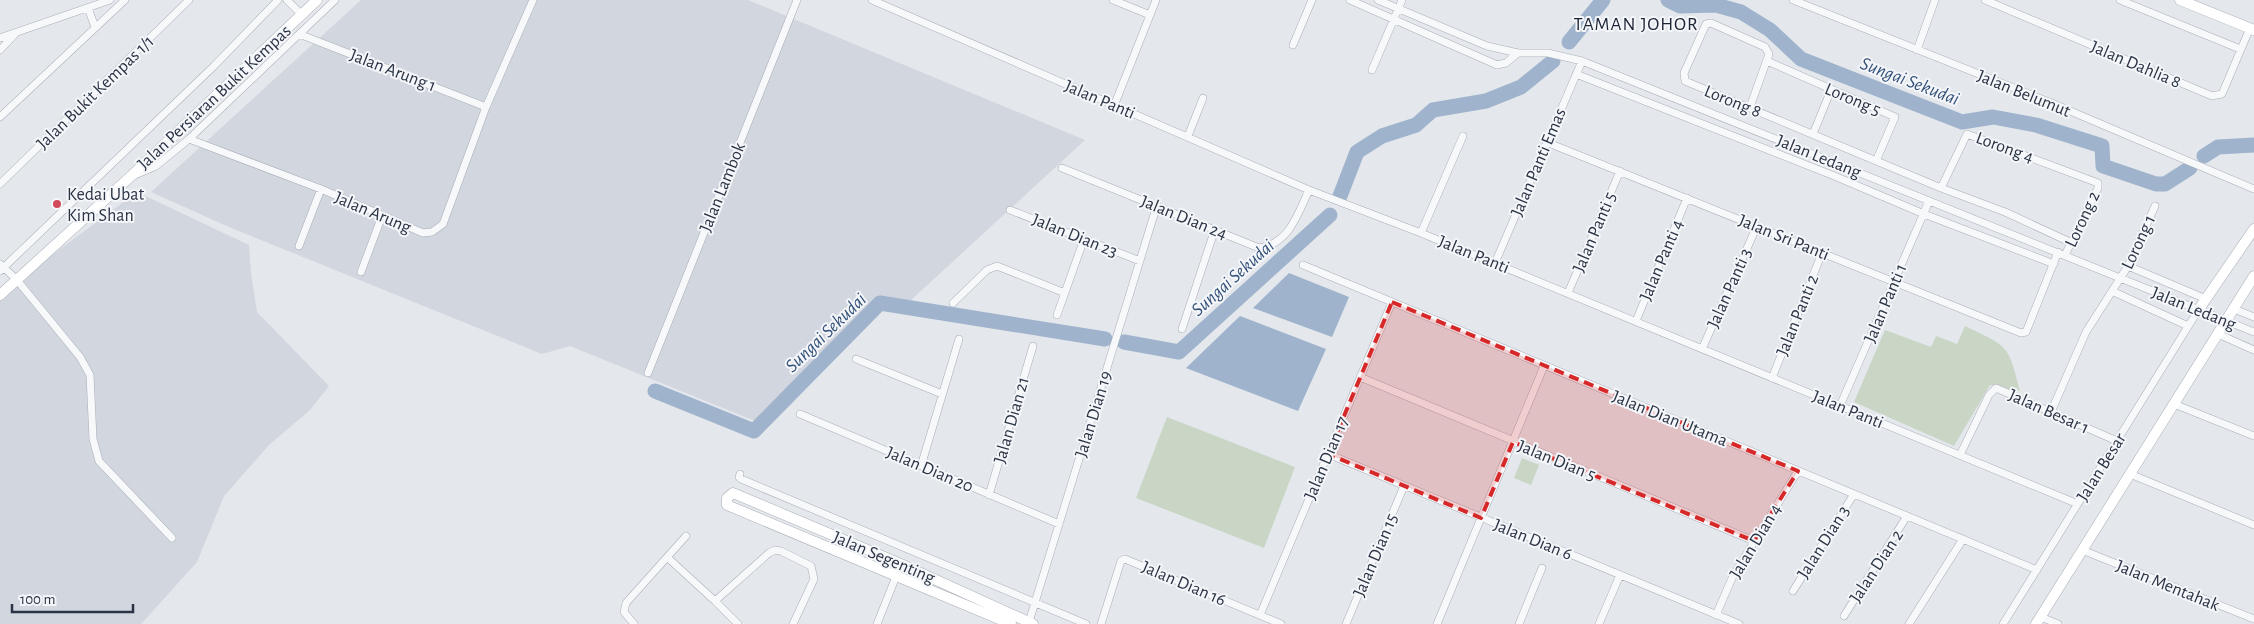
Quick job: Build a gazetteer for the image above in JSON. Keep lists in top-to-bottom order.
{
  "streets": {
    "street": [
      "Jalan Dahlia 8",
      "Jalan Arung 1",
      "Jalan Bukit Kempas 1/1",
      "Jalan Belumut",
      "Jalan Persiaran Bukit Kempas",
      "Jalan Panti",
      "Lorong 5",
      "Lorong 8",
      "Lorong 4",
      "Jalan Ledang",
      "Jalan Panti Emas",
      "Jalan Lambok",
      "Jalan Arung",
      "Jalan Dian 24",
      "Lorong 2",
      "Jalan Panti 5",
      "Jalan Dian 23",
      "Jalan Sri Panti",
      "Lorong 1",
      "Jalan Panti 4",
      "Jalan Panti 3",
      "Jalan Panti 1",
      "Jalan Panti 2",
      "Jalan Besar 1",
      "Jalan Dian 19",
      "Jalan Dian Utama",
      "Jalan Dian 21",
      "Jalan Dian 17",
      "Jalan Dian 5",
      "Jalan Besar",
      "Jalan Dian 20",
      "Jalan Dian 6",
      "Jalan Dian 4",
      "Jalan Dian 3",
      "Jalan Dian 15",
      "Jalan Segenting",
      "Jalan Dian 2",
      "Jalan Dian 16",
      "Jalan Mentahak"
    ]
  },
  "crossings": [
    ["Jalan Arung 1", "Jalan Arung"],
    ["Jalan Panti", "Jalan Panti Emas"],
    ["Jalan Panti", "Jalan Dian 24"],
    ["Jalan Panti", "Jalan Panti 5"],
    ["Jalan Panti", "Jalan Panti 4"],
    ["Jalan Panti", "Jalan Panti 3"],
    ["Jalan Panti", "Jalan Panti 1"],
    ["Jalan Panti", "Jalan Panti 2"],
    ["Jalan Panti", "Jalan Besar 1"],
    ["Jalan Panti", "Jalan Besar"],
    ["Lorong 5", "Lorong 8"],
    ["Lorong 8", "Lorong 4"],
    ["Lorong 8", "Lorong 2"],
    ["Lorong 4", "Lorong 2"],
    ["Jalan Ledang", "Jalan Panti Emas"],
    ["Jalan Ledang", "Lorong 2"],
    ["Jalan Ledang", "Lorong 1"],
    ["Jalan Ledang", "Jalan Panti 1"],
    ["Jalan Ledang", "Jalan Besar"],
    ["Jalan Panti Emas", "Jalan Sri Panti"],
    ["Jalan Dian 24", "Jalan Dian 19"],
    ["Lorong 2", "Jalan Sri Panti"],
    ["Jalan Panti 5", "Jalan Sri Panti"],
    ["Jalan Dian 23", "Jalan Dian 19"],
    ["Jalan Sri Panti", "Jalan Panti 4"],
    ["Jalan Sri Panti", "Jalan Panti 3"],
    ["Jalan Sri Panti", "Jalan Panti 1"],
    ["Jalan Sri Panti", "Jalan Panti 2"],
    ["Lorong 1", "Jalan Besar 1"],
    ["Jalan Besar 1", "Jalan Besar"],
    ["Jalan Dian 19", "Jalan Dian 20"],
    ["Jalan Dian 19", "Jalan Segenting"],
    ["Jalan Dian Utama", "Jalan Dian 17"],
    ["Jalan Dian Utama", "Jalan Besar"],
    ["Jalan Dian Utama", "Jalan Dian 4"],
    ["Jalan Dian Utama", "Jalan Dian 3"],
    ["Jalan Dian Utama", "Jalan Dian 2"],
    ["Jalan Dian 21", "Jalan Dian 20"],
    ["Jalan Dian 17", "Jalan Dian 5"],
    ["Jalan Dian 17", "Jalan Dian 6"],
    ["Jalan Dian 17", "Jalan Dian 16"],
    ["Jalan Dian 5", "Jalan Dian 4"],
    ["Jalan Besar", "Jalan Mentahak"],
    ["Jalan Dian 6", "Jalan Dian 4"],
    ["Jalan Dian 6", "Jalan Dian 15"]
  ],
  "districts": ["TAMAN JOHOR"],
  "water": ["Sungai Sekudai"],
  "places": ["Kedai Ubat Kim Shan"],
  "scale_bar": "100 m"
}
